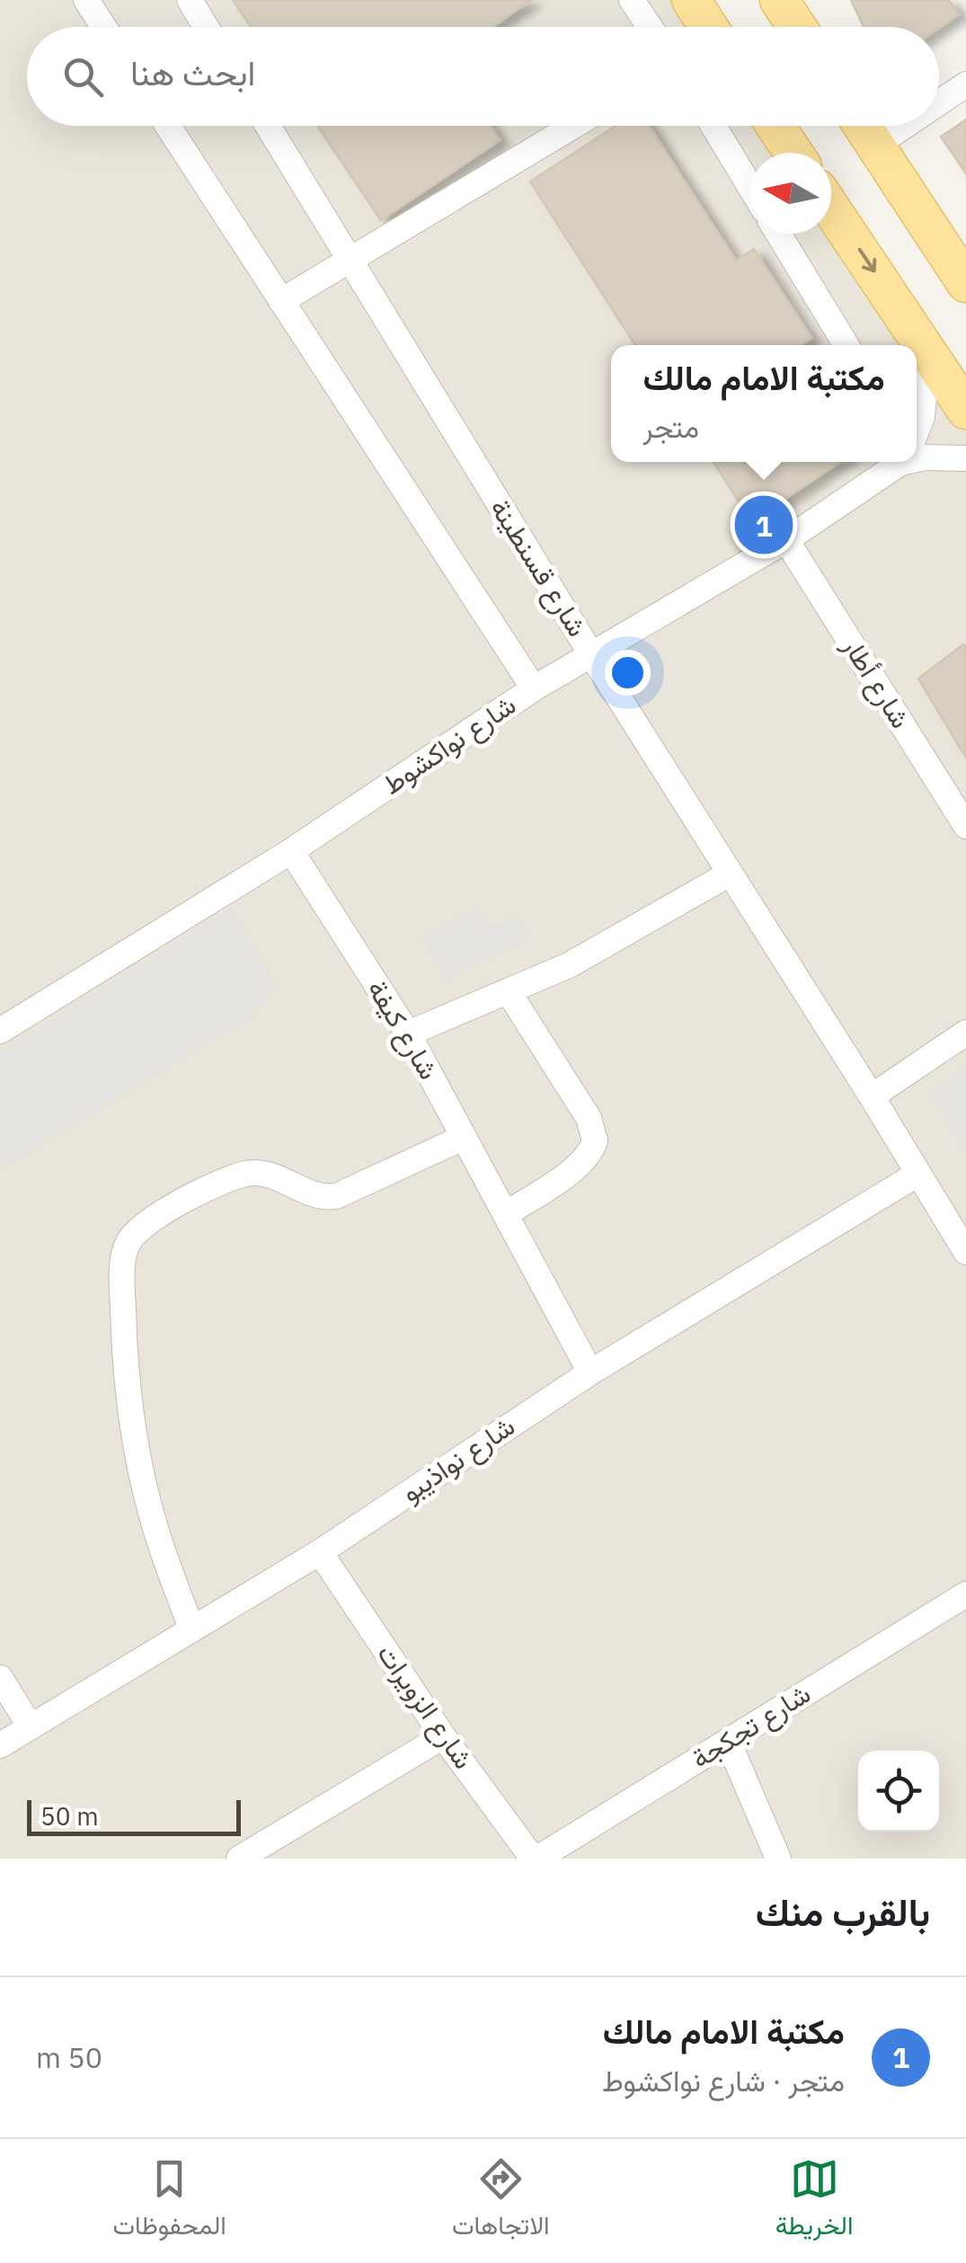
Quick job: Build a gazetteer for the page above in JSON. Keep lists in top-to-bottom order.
{
  "streets": {
    "street": [
      "شارع قسنطينة",
      "شارع أطار",
      "شارع نواكشوط",
      "شارع كيفة",
      "شارع نواذيبو",
      "شارع الزويرات",
      "شارع تجكجة"
    ]
  },
  "crossings": [
    ["شارع قسنطينة", "شارع نواكشوط"],
    ["شارع قسنطينة", "شارع نواذيبو"],
    ["شارع أطار", "شارع نواكشوط"],
    ["شارع نواكشوط", "شارع كيفة"],
    ["شارع كيفة", "شارع نواذيبو"],
    ["شارع نواذيبو", "شارع الزويرات"],
    ["شارع الزويرات", "شارع تجكجة"]
  ],
  "scale_bar": "50 m",
  "north": "left",
  "page": {
    "search": "ابحث هنا",
    "popup": ["مكتبة الامام مالك", "متجر"],
    "pins": "1",
    "scale": "50 m",
    "heading": "بالقرب منك",
    "list": [
      {
        "mark": "1",
        "name": "مكتبة الامام مالك",
        "note": "متجر · شارع نواكشوط",
        "value": "50 m"
      }
    ],
    "nav": ["الخريطة", "الاتجاهات", "المحفوظات"]
  }
}
